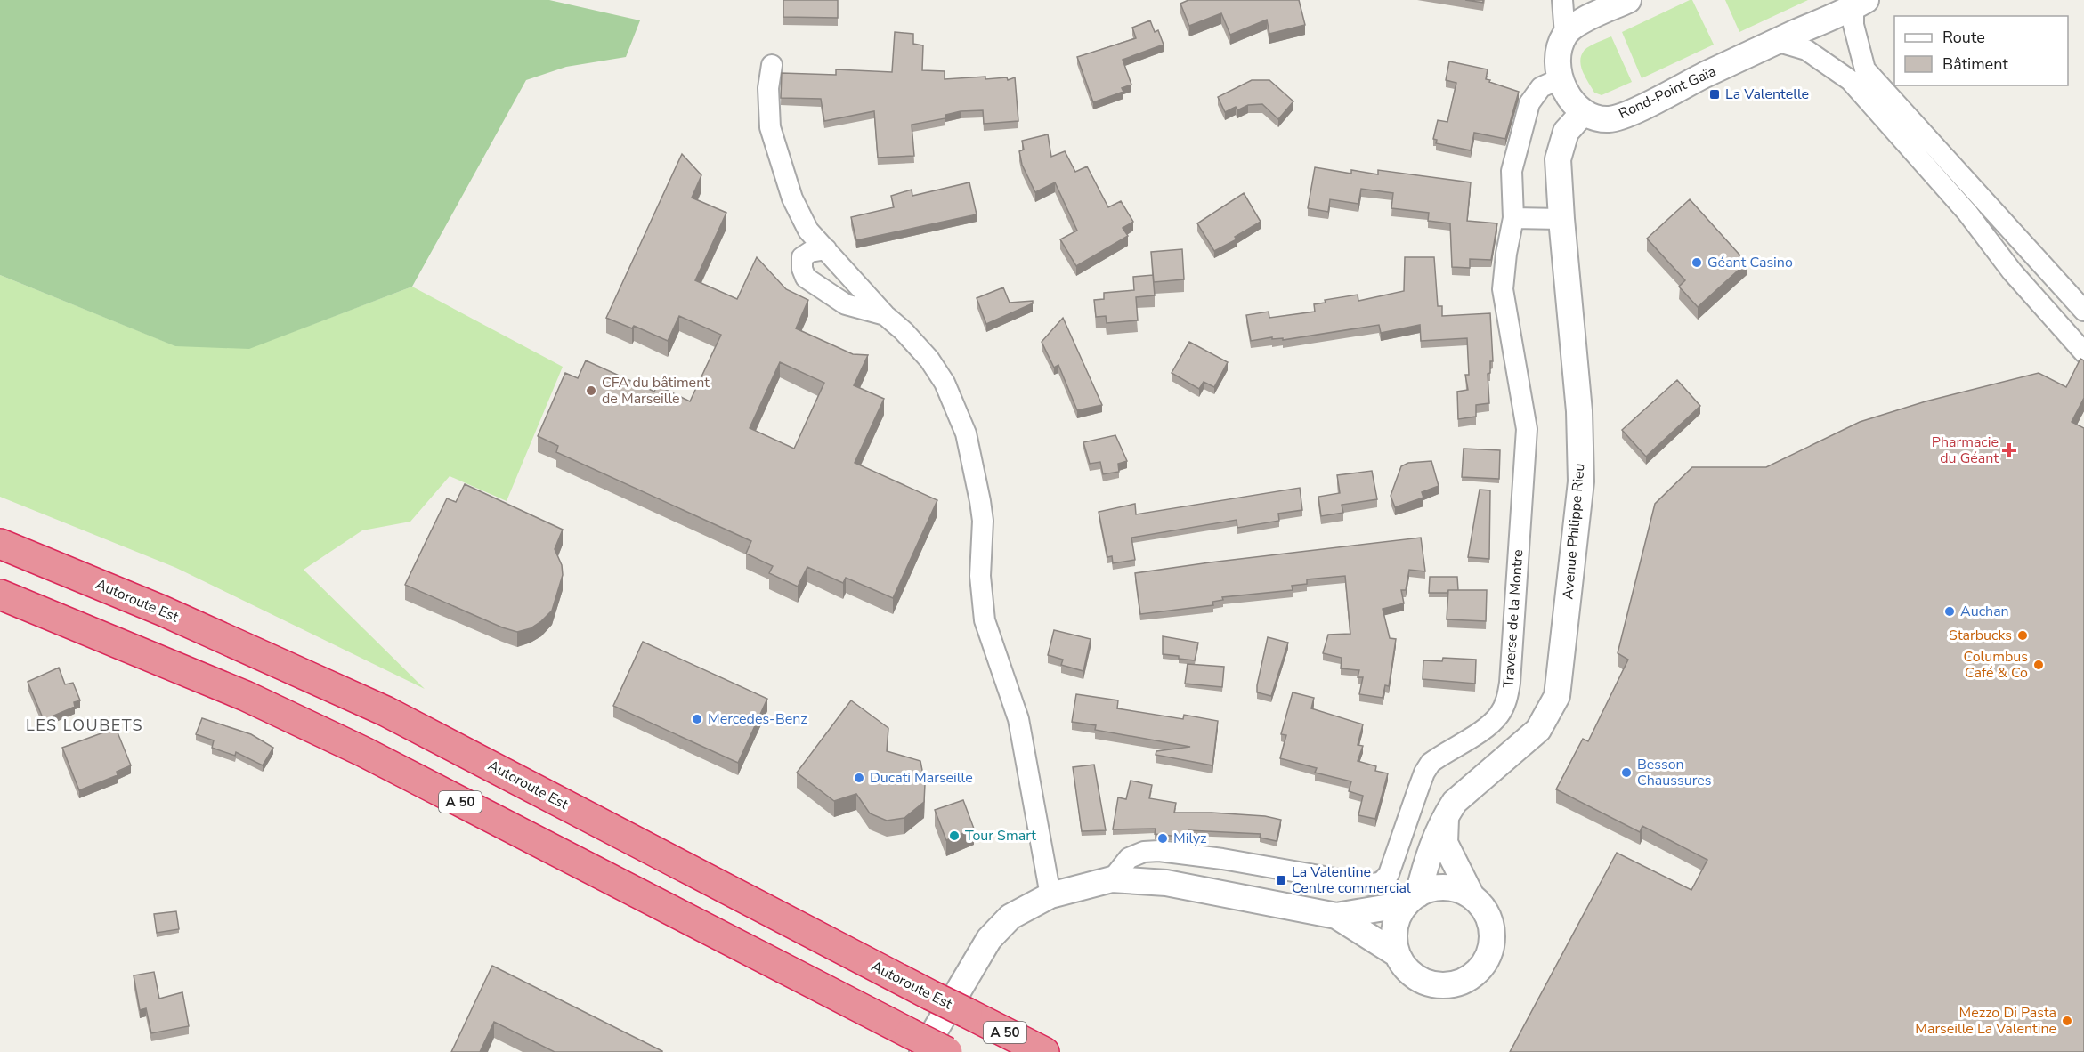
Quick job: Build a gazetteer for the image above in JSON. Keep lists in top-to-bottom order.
{
  "streets": {
    "highway": ["Autoroute Est", "A 50"],
    "street": ["Rond-Point Gaïa", "Avenue Philippe Rieu", "Traverse de la Montre"]
  },
  "crossings": [
    ["Rond-Point Gaïa", "Avenue Philippe Rieu"]
  ],
  "districts": ["LES LOUBETS"],
  "places": {
    "transit": ["La Valentelle", "La Valentine Centre commercial"],
    "other": [
      "Géant Casino",
      "CFA du bâtiment de Marseille",
      "Auchan",
      "Starbucks",
      "Columbus Café & Co",
      "Mercedes-Benz",
      "Besson Chaussures",
      "Ducati Marseille",
      "Tour Smart",
      "Milyz",
      "Mezzo Di Pasta Marseille La Valentine"
    ],
    "health": ["Pharmacie du Géant"]
  },
  "legend": ["Route", "Bâtiment"]
}
